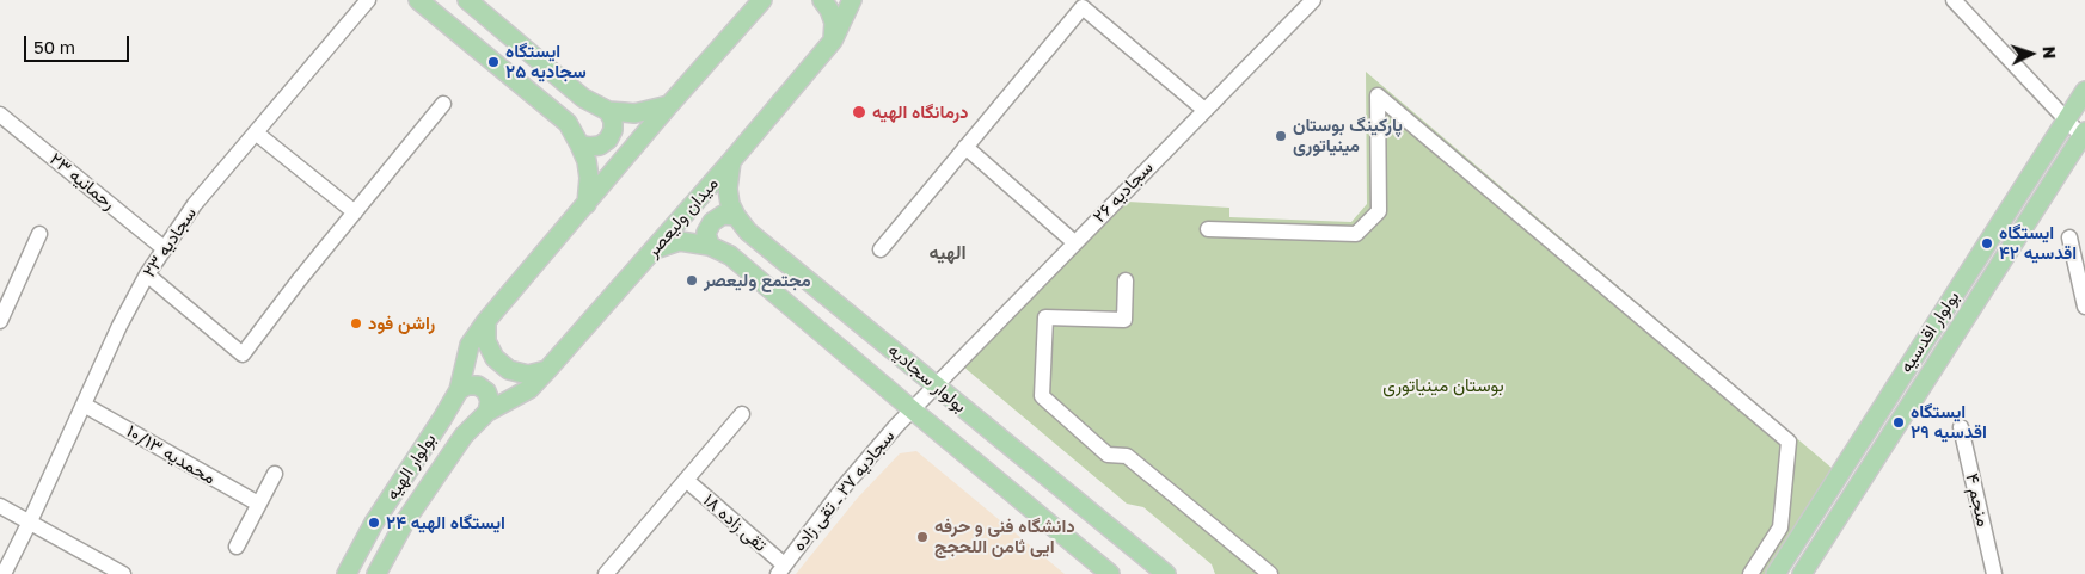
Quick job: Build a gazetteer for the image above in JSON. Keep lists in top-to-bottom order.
{
  "streets": {
    "main road": [
      "میدان ولیعصر",
      "بولوار اقدسیه",
      "بولوار سجادیه",
      "بولوار الهیه"
    ],
    "street": [
      "رحمانیه ۲۳",
      "سجادیه ۲۶",
      "سجادیه ۲۳",
      "محمدیه ۱۰/۱۳",
      "سجادیه ۲۷ ـ تقی زاده",
      "منجم ۴",
      "تقی زاده ۱۸"
    ]
  },
  "crossings": [
    ["رحمانیه ۲۳", "سجادیه ۲۳"],
    ["سجادیه ۲۶", "بولوار سجادیه"],
    ["سجادیه ۲۶", "سجادیه ۲۷ ـ تقی زاده"],
    ["میدان ولیعصر", "بولوار سجادیه"],
    ["میدان ولیعصر", "بولوار الهیه"],
    ["سجادیه ۲۳", "محمدیه ۱۰/۱۳"],
    ["بولوار سجادیه", "سجادیه ۲۷ ـ تقی زاده"],
    ["سجادیه ۲۷ ـ تقی زاده", "تقی زاده ۱۸"]
  ],
  "districts": ["الهیه"],
  "parks": ["بوستان مینیاتوری"],
  "places": [
    "ایستگاه سجادیه ۲۵",
    "درمانگاه الهیه",
    "پارکینگ بوستان مینیاتوری",
    "ایستگاه اقدسیه ۴۲",
    "مجتمع ولیعصر",
    "راشن فود",
    "ایستگاه اقدسیه ۲۹",
    "ایستگاه الهیه ۲۴",
    "دانشگاه فنی و حرفه ایی ثامن اللحجج"
  ],
  "scale_bar": "50 m",
  "north": "right"
}
